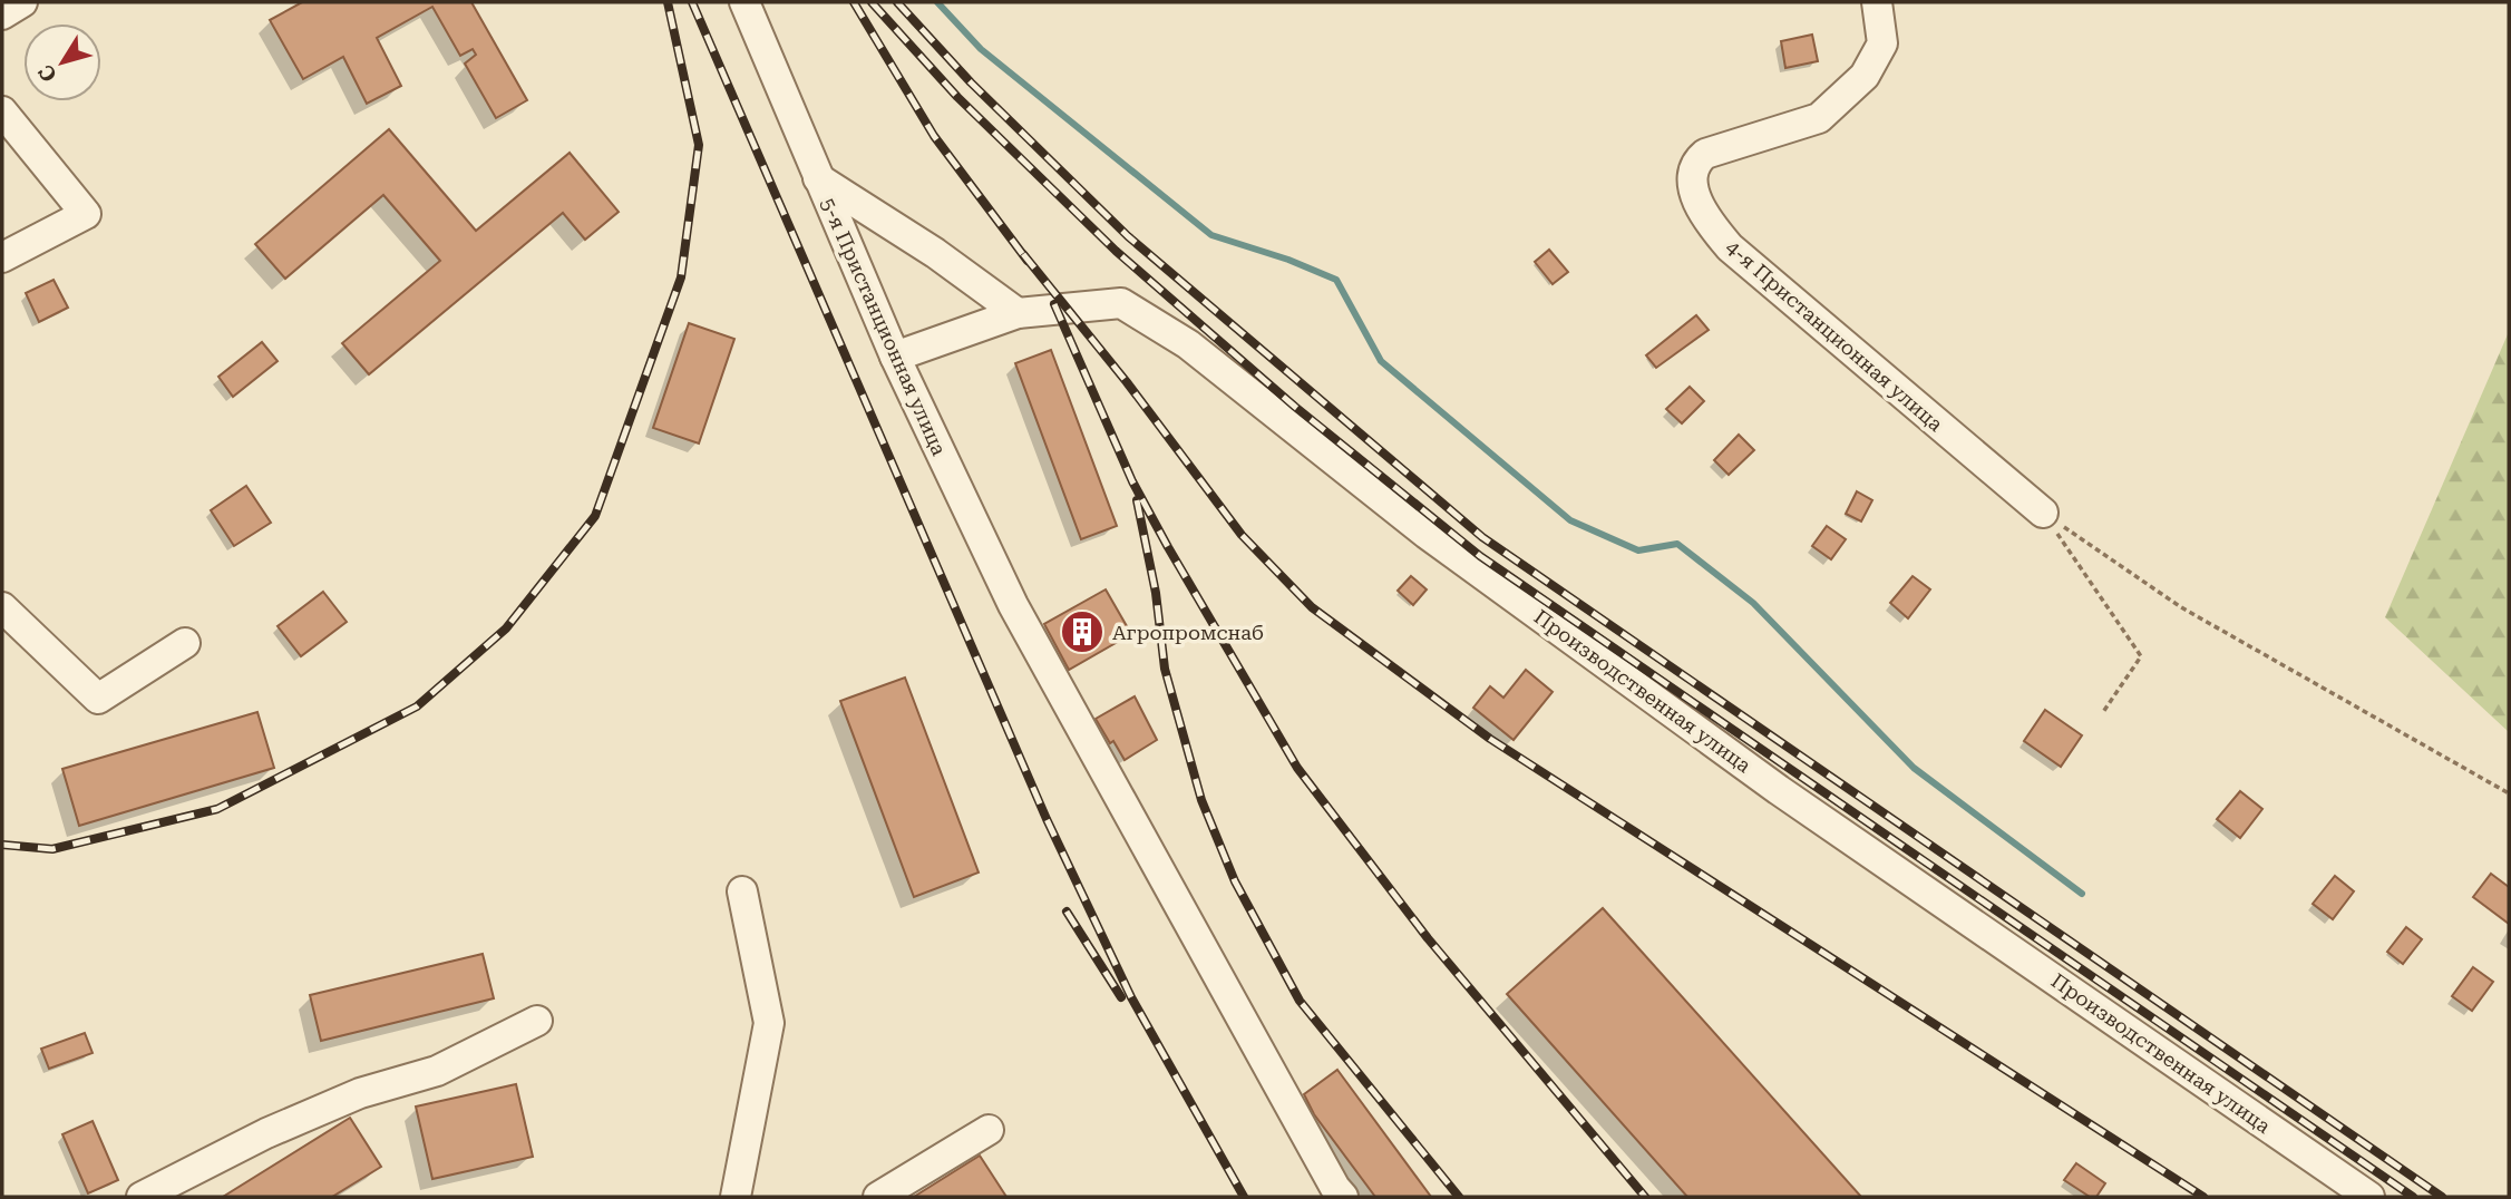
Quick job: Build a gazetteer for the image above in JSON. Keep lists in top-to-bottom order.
{
  "streets": {
    "street": ["5-я Пристанционная улица", "4-я Пристанционная улица", "Производственная улица"]
  },
  "crossings": [
    ["5-я Пристанционная улица", "Производственная улица"]
  ],
  "places": {
    "building": ["Агропромснаб"]
  },
  "north": "bottom left"
}
